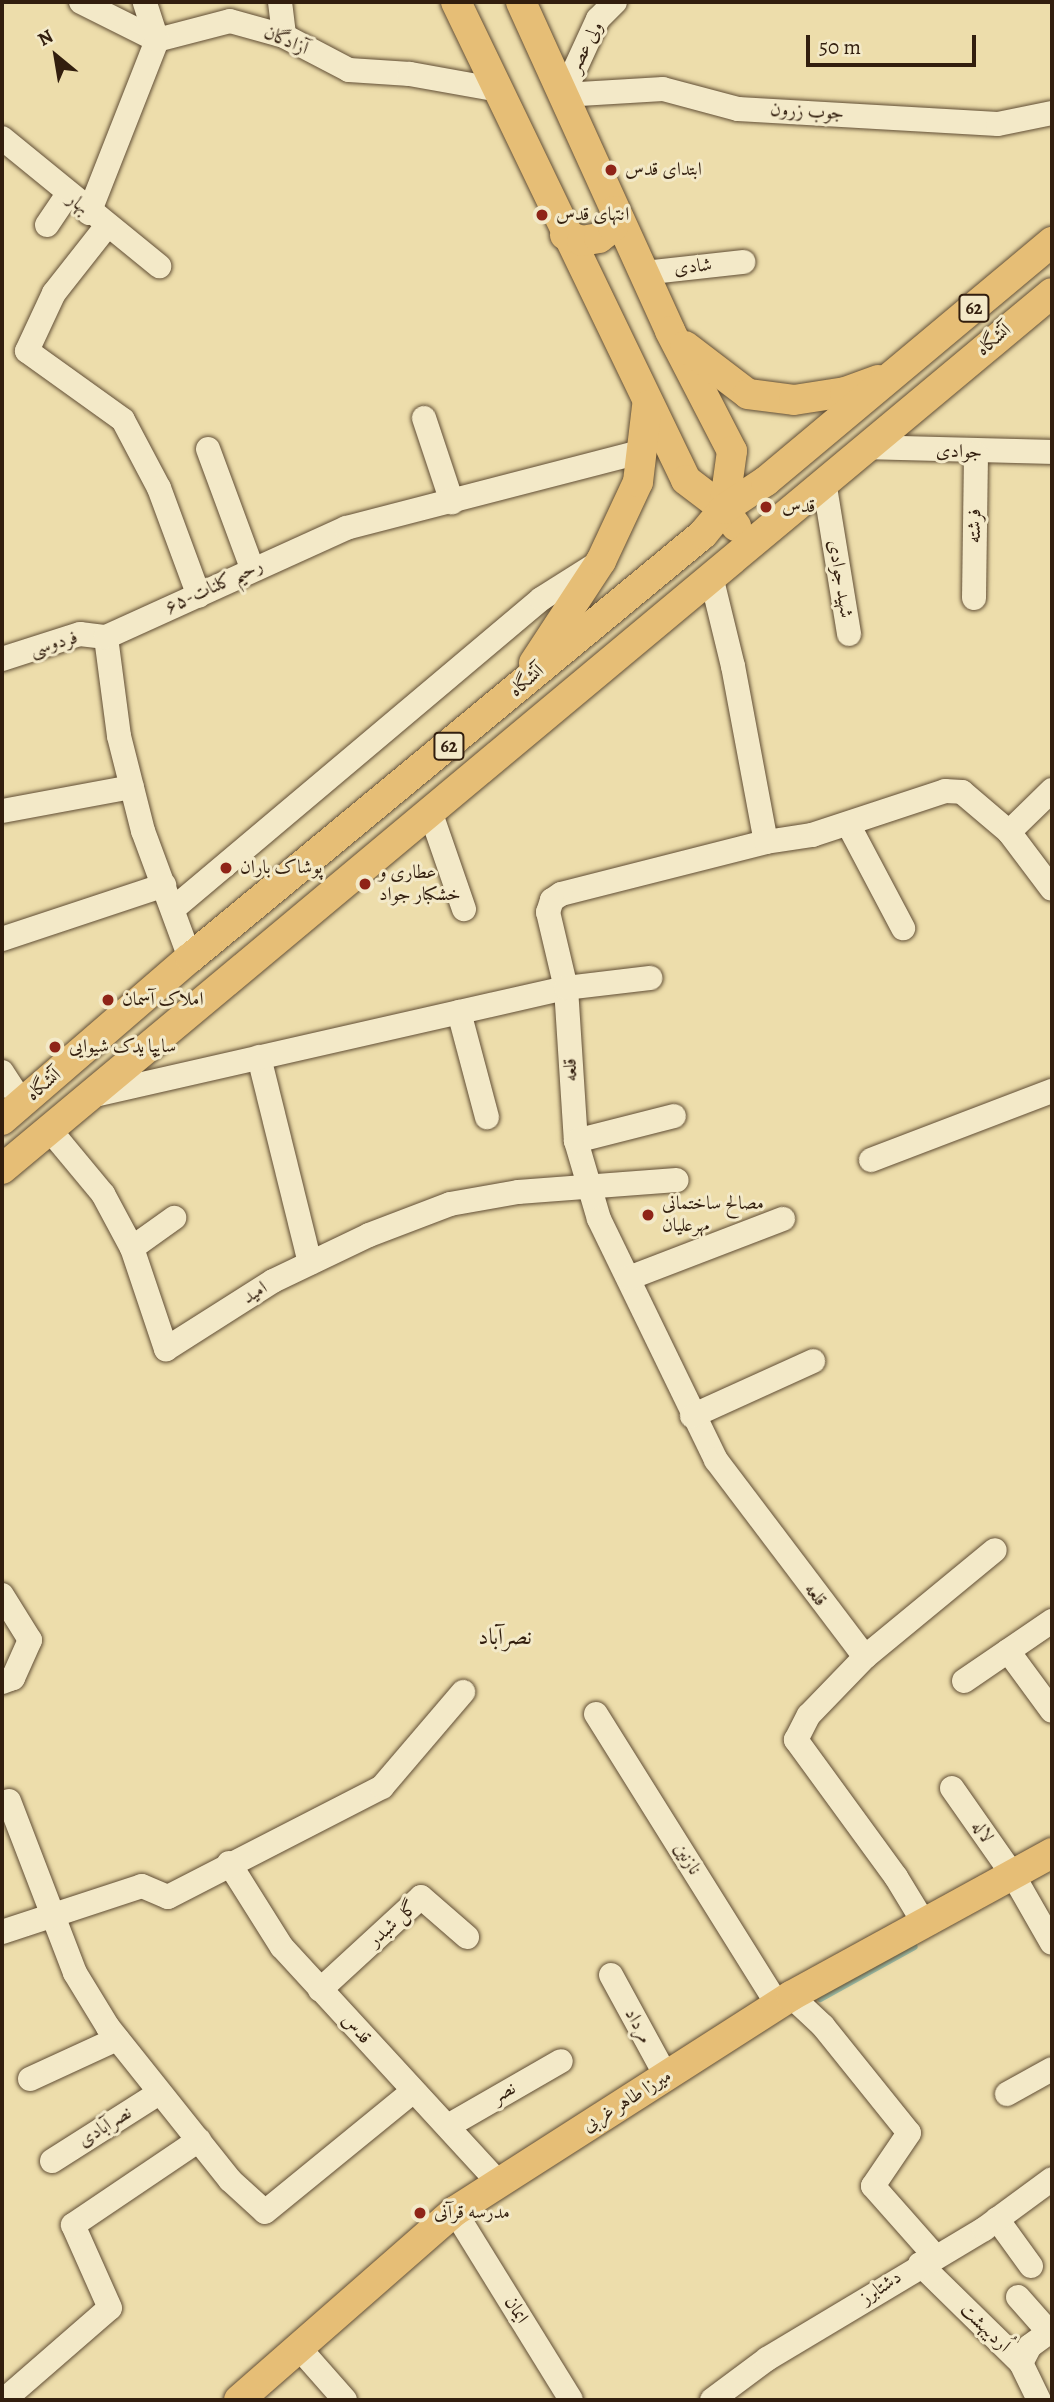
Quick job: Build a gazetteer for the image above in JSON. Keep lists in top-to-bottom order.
{
  "streets": {
    "main road": ["62", "آتشگاه", "میرزا طاهر غربی"],
    "street": [
      "آزادگان",
      "ولی عصر",
      "جوب زرون",
      "بهار",
      "شادی",
      "جوادی",
      "فرشته",
      "شهید جوادی",
      "۶۵-رحیم کلنات",
      "فردوسی",
      "قلعه",
      "امید",
      "لاله",
      "نازنین",
      "گل شبدر",
      "مرداد",
      "قدس",
      "نصر",
      "نصرآبادی",
      "دشتابرز",
      "ایمان",
      "اُردیبهشت"
    ]
  },
  "crossings": [
    ["ولی عصر", "جوب زرون"],
    ["آتشگاه", "جوادی"],
    ["آتشگاه", "شهید جوادی"],
    ["آتشگاه", "امید"],
    ["جوادی", "فرشته"],
    ["۶۵-رحیم کلنات", "فردوسی"],
    ["قلعه", "امید"],
    ["لاله", "میرزا طاهر غربی"],
    ["نازنین", "میرزا طاهر غربی"],
    ["نازنین", "دشتابرز"],
    ["نازنین", "اُردیبهشت"],
    ["گل شبدر", "قدس"],
    ["مرداد", "میرزا طاهر غربی"],
    ["قدس", "نصر"],
    ["قدس", "میرزا طاهر غربی"],
    ["دشتابرز", "اُردیبهشت"]
  ],
  "districts": ["نصرآباد"],
  "places": [
    "ابتدای قدس",
    "انتهای قدس",
    "قدس",
    "پوشاک باران",
    "عطاری و خشکبار جواد",
    "املاک آسمان",
    "سایپا یدک شیوایی",
    "مصالح ساختمانی مهرعلیان",
    "مدرسه قرآنی"
  ],
  "scale_bar": "50 m",
  "north": "top left"
}
